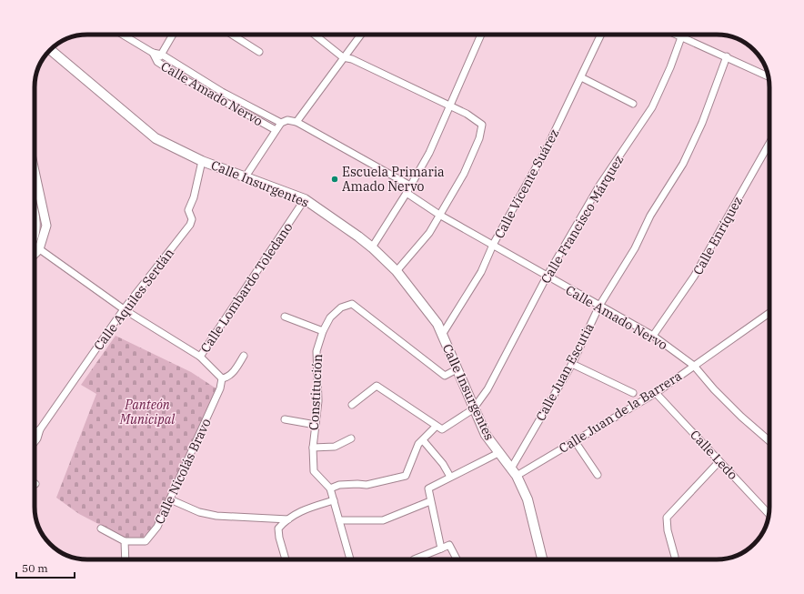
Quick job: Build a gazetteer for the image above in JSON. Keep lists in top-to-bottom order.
{
  "streets": {
    "main road": ["Calle Insurgentes"],
    "street": [
      "Calle Amado Nervo",
      "Calle Vicente Suárez",
      "Calle Francisco Márquez",
      "Calle Enríquez",
      "Calle Lombardo Toledano",
      "Calle Aquiles Serdán",
      "Calle Juan Escutia",
      "Constitución",
      "Calle Juan de la Barrera",
      "Calle Ledo",
      "Calle Nicolás Bravo"
    ]
  },
  "crossings": [
    ["Calle Amado Nervo", "Calle Vicente Suárez"],
    ["Calle Amado Nervo", "Calle Francisco Márquez"],
    ["Calle Amado Nervo", "Calle Enríquez"],
    ["Calle Amado Nervo", "Calle Juan Escutia"],
    ["Calle Amado Nervo", "Calle Juan de la Barrera"],
    ["Calle Insurgentes", "Calle Vicente Suárez"],
    ["Calle Insurgentes", "Calle Francisco Márquez"],
    ["Calle Insurgentes", "Calle Lombardo Toledano"],
    ["Calle Insurgentes", "Calle Aquiles Serdán"],
    ["Calle Insurgentes", "Calle Juan Escutia"],
    ["Calle Insurgentes", "Constitución"],
    ["Calle Insurgentes", "Calle Juan de la Barrera"],
    ["Calle Juan Escutia", "Calle Juan de la Barrera"],
    ["Calle Juan de la Barrera", "Calle Ledo"]
  ],
  "parks": ["Panteón Municipal"],
  "places": ["Escuela Primaria Amado Nervo"],
  "scale_bar": "50 m"
}
